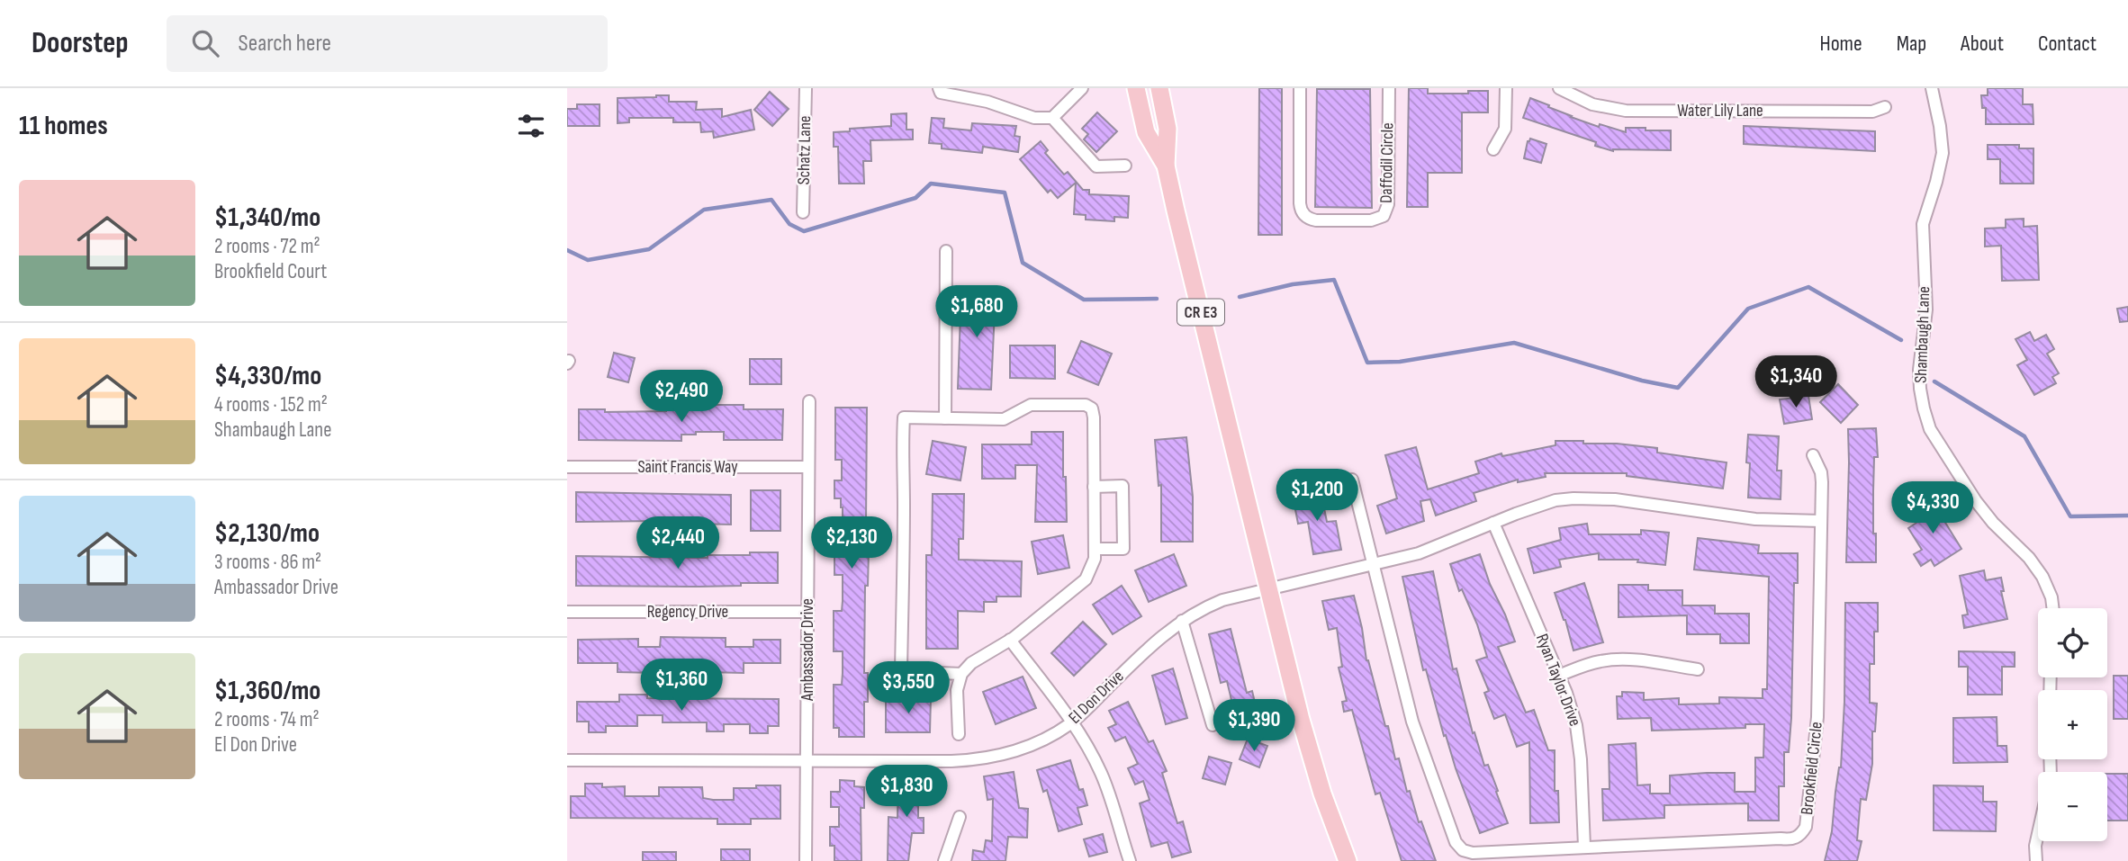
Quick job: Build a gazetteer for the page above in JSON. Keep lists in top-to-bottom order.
{
  "streets": {
    "main road": ["CR E3"],
    "street": [
      "Water Lily Lane",
      "Schatz Lane",
      "Daffodil Circle",
      "Shambaugh Lane",
      "Saint Francis Way",
      "Regency Drive",
      "Ambassador Drive",
      "Ryan Taylor Drive",
      "El Don Drive",
      "Brookfield Circle"
    ]
  },
  "crossings": [
    ["CR E3", "El Don Drive"],
    ["Saint Francis Way", "Ambassador Drive"],
    ["Regency Drive", "Ambassador Drive"],
    ["Ambassador Drive", "El Don Drive"],
    ["Ryan Taylor Drive", "Brookfield Circle"]
  ],
  "page": {
    "header": "Doorstep",
    "search": "Search here",
    "nav": [
      "Home",
      "Map",
      "About",
      "Contact"
    ],
    "heading": "11 homes",
    "list": [
      {
        "name": "$1,340/mo",
        "note": "2 rooms · 72 m² · Brookfield Court"
      },
      {
        "name": "$4,330/mo",
        "note": "4 rooms · 152 m² · Shambaugh Lane"
      },
      {
        "name": "$2,130/mo",
        "note": "3 rooms · 86 m² · Ambassador Drive"
      },
      {
        "name": "$1,360/mo",
        "note": "2 rooms · 74 m² · El Don Drive"
      }
    ],
    "price": [
      "$1,680",
      "$1,340",
      "$2,490",
      "$1,200",
      "$4,330",
      "$2,440",
      "$2,130",
      "$1,360",
      "$3,550",
      "$1,390",
      "$1,830"
    ],
    "map_buttons": ["+", "−"]
  }
}
